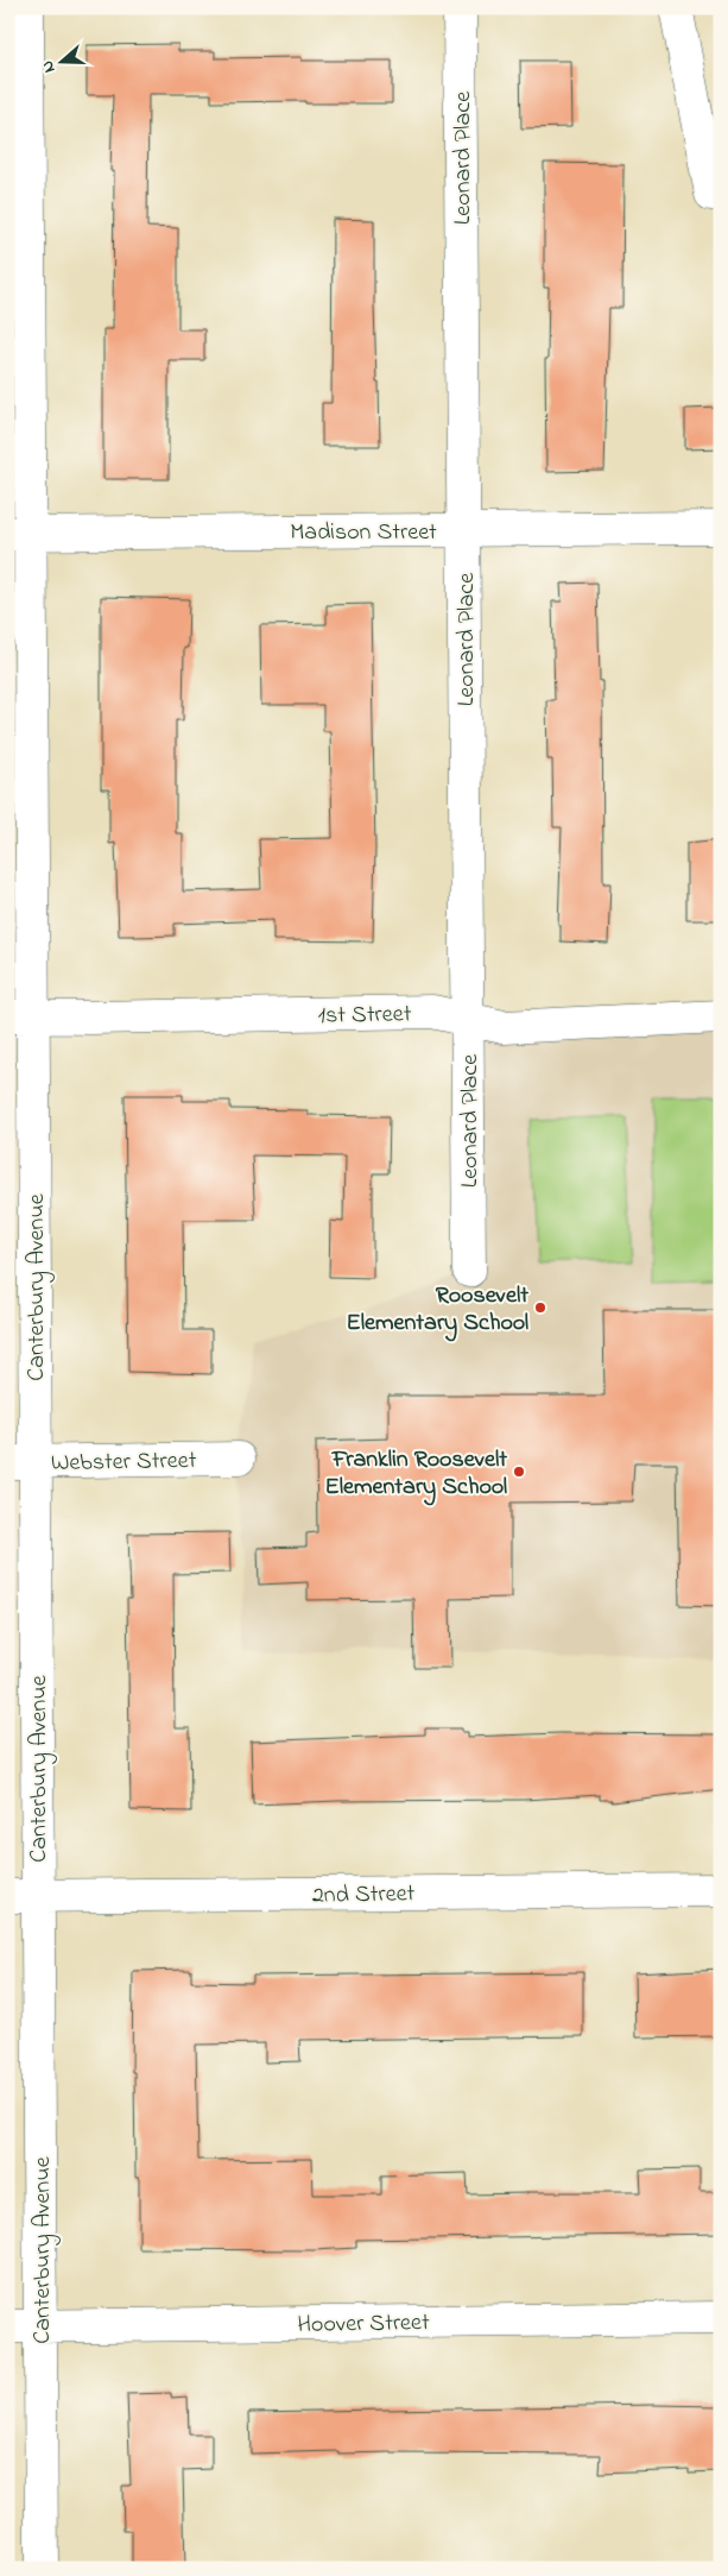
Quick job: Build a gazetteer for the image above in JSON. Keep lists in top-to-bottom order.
{
  "streets": {
    "street": [
      "Leonard Place",
      "Madison Street",
      "1st Street",
      "Canterbury Avenue",
      "Webster Street",
      "2nd Street",
      "Hoover Street"
    ]
  },
  "crossings": [
    ["Leonard Place", "Madison Street"],
    ["Leonard Place", "1st Street"],
    ["Madison Street", "Canterbury Avenue"],
    ["1st Street", "Canterbury Avenue"],
    ["Canterbury Avenue", "Webster Street"],
    ["Canterbury Avenue", "2nd Street"],
    ["Canterbury Avenue", "Hoover Street"]
  ],
  "places": ["Roosevelt Elementary School", "Franklin Roosevelt Elementary School"],
  "north": "left"
}
